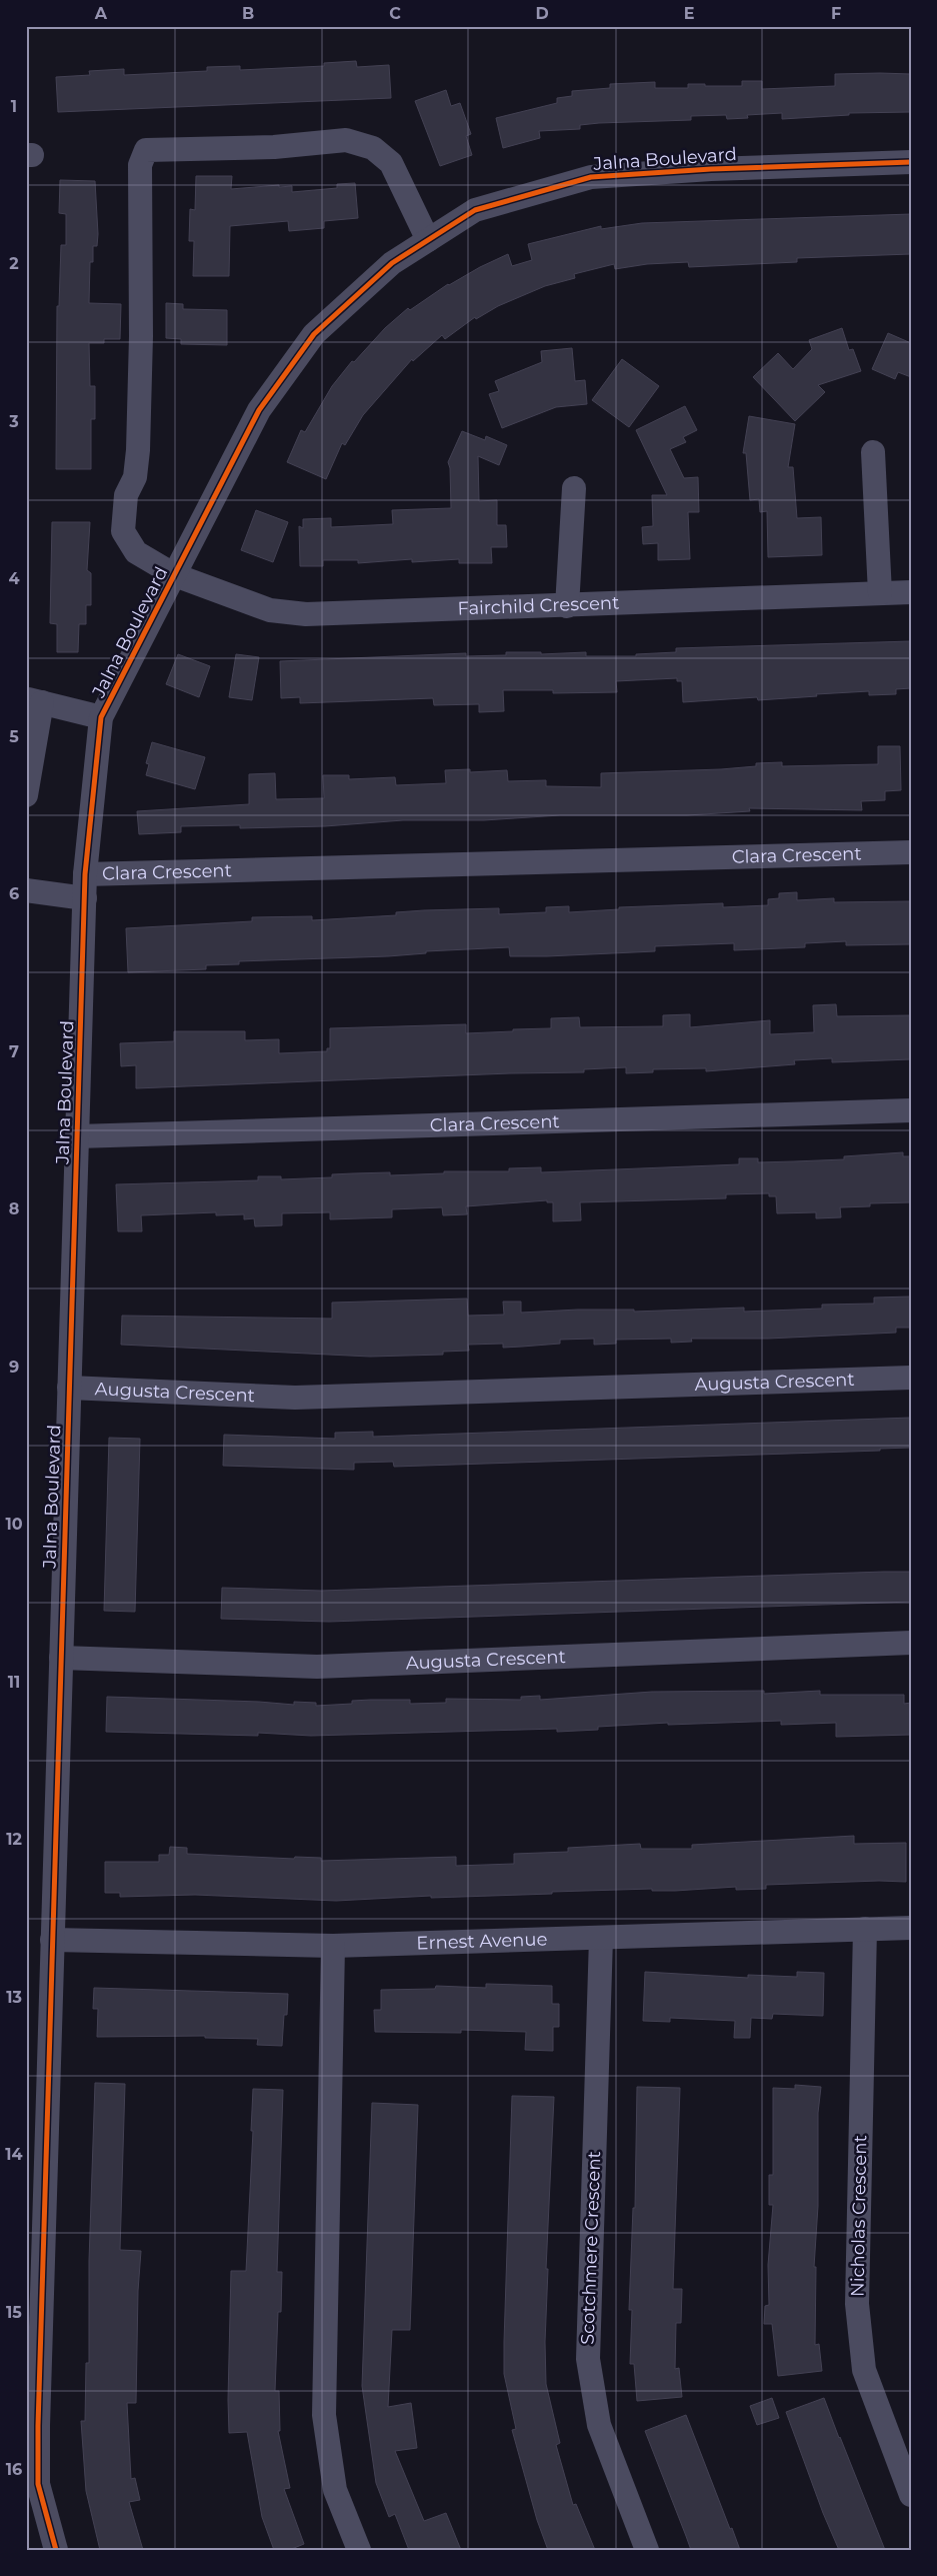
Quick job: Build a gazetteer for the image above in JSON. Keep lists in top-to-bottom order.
{
  "streets": {
    "street": [
      "Jalna Boulevard",
      "Fairchild Crescent",
      "Clara Crescent",
      "Augusta Crescent",
      "Ernest Avenue",
      "Nicholas Crescent",
      "Scotchmere Crescent"
    ]
  },
  "crossings": [
    ["Jalna Boulevard", "Fairchild Crescent"],
    ["Jalna Boulevard", "Clara Crescent"],
    ["Jalna Boulevard", "Augusta Crescent"],
    ["Jalna Boulevard", "Ernest Avenue"],
    ["Ernest Avenue", "Nicholas Crescent"],
    ["Ernest Avenue", "Scotchmere Crescent"]
  ],
  "grid": {
    "columns": [
      "A",
      "B",
      "C",
      "D",
      "E",
      "F"
    ],
    "rows": [
      "1",
      "2",
      "3",
      "4",
      "5",
      "6",
      "7",
      "8",
      "9",
      "10",
      "11",
      "12",
      "13",
      "14",
      "15",
      "16"
    ]
  }
}
